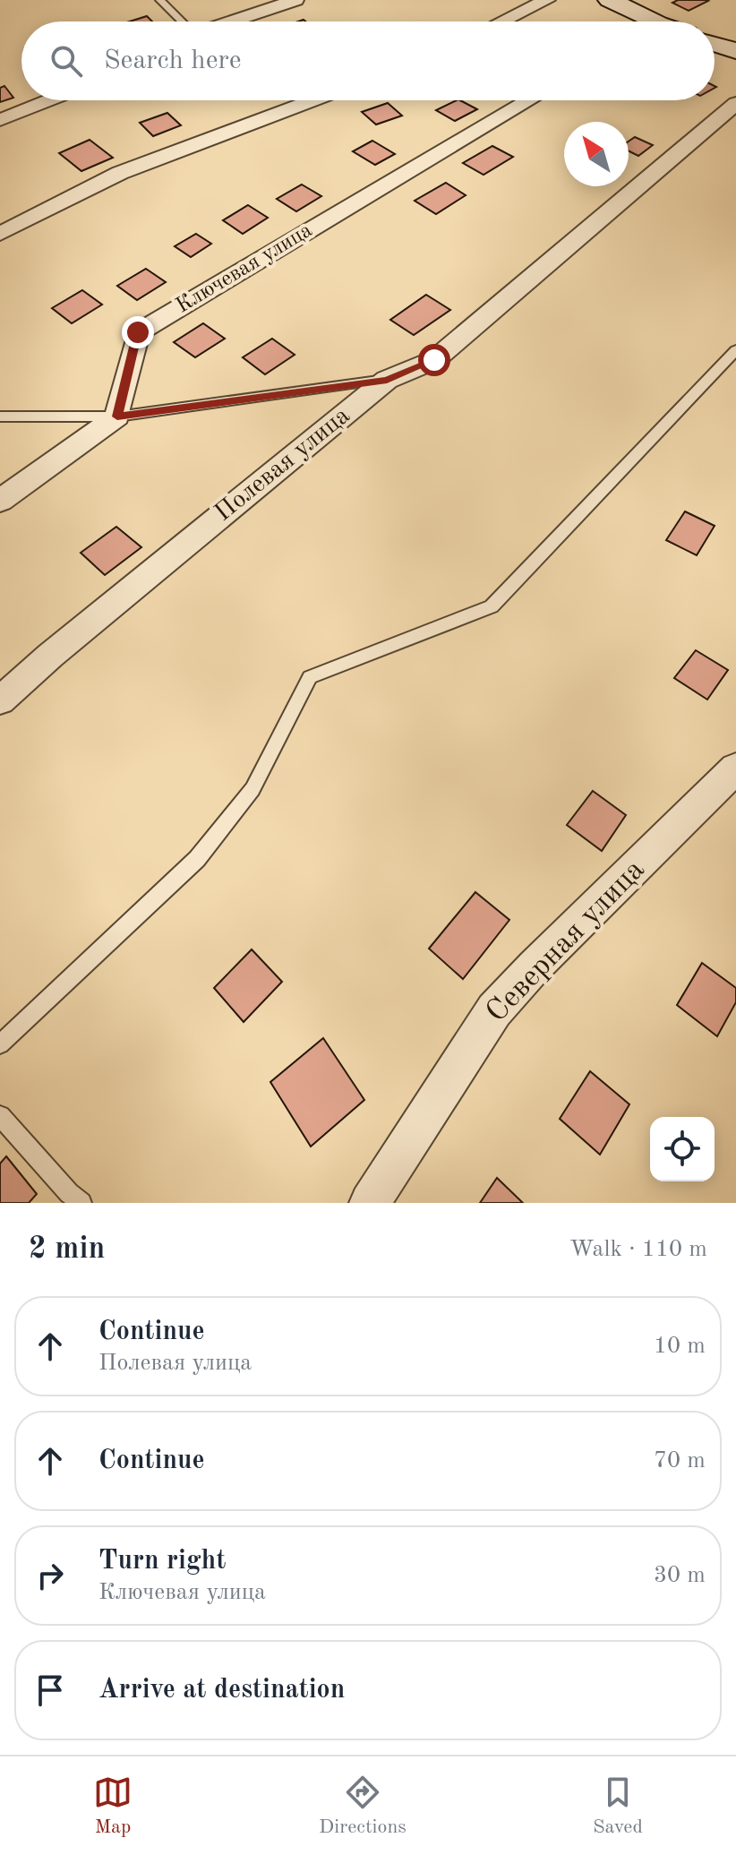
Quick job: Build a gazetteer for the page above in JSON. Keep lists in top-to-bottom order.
{
  "streets": {
    "street": ["Ключевая улица", "Полевая улица", "Северная улица"]
  },
  "north": "top left",
  "page": {
    "search": "Search here",
    "heading": ["2 min", "Walk · 110 m"],
    "list": [
      ["Continue", "Полевая улица", "10 m"],
      ["Continue", "70 m"],
      ["Turn right", "Ключевая улица", "30 m"],
      "Arrive at destination"
    ],
    "nav": ["Map", "Directions", "Saved"]
  }
}
